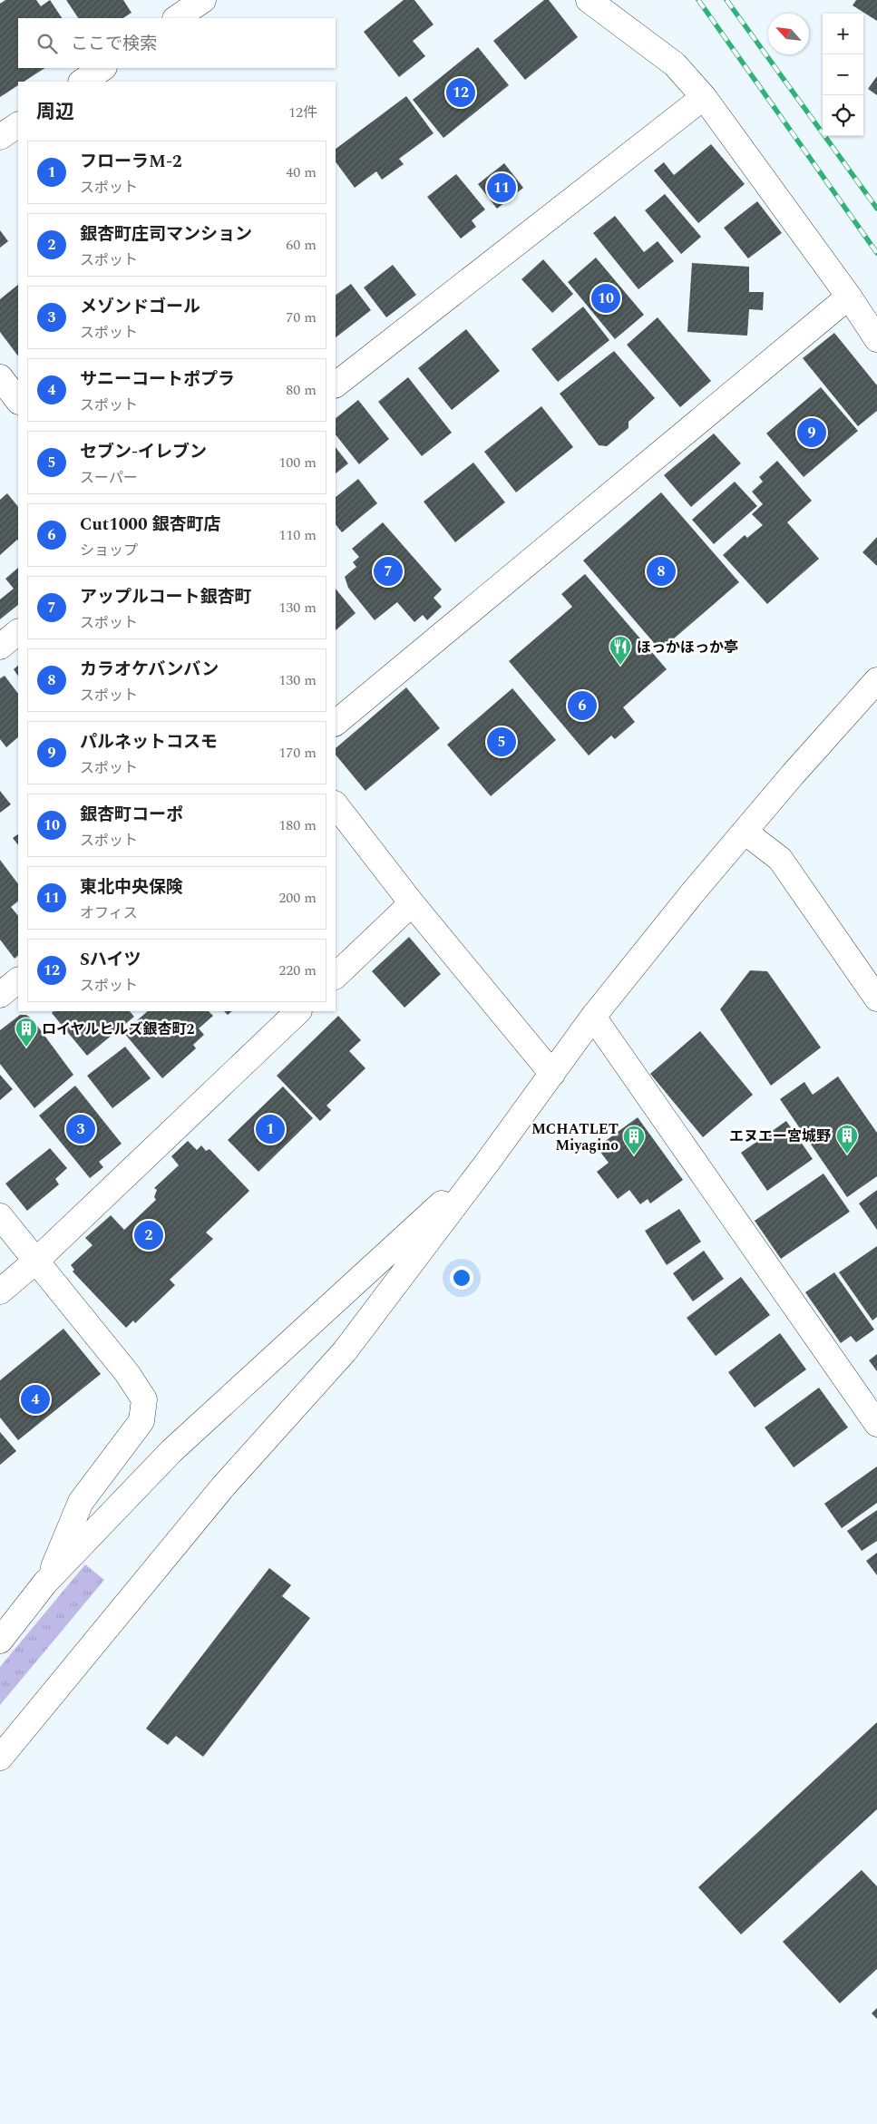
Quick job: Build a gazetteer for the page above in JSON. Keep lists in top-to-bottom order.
{
  "places": {
    "restaurant": ["ほっかほっか亭"],
    "building": ["ロイヤルヒルズ銀杏町2", "エヌエー宮城野", "MCHATLET Miyagino"]
  },
  "north": "top left",
  "page": {
    "map_buttons": ["+", "−"],
    "search": "ここで検索",
    "pins": [
      "12",
      "11",
      "10",
      "9",
      "7",
      "8",
      "6",
      "5",
      "1",
      "3",
      "2",
      "4"
    ],
    "heading": ["周辺", "12件"],
    "list": [
      {
        "mark": "1",
        "name": "フローラM-2",
        "note": "スポット",
        "value": "40 m"
      },
      {
        "mark": "2",
        "name": "銀杏町庄司マンション",
        "note": "スポット",
        "value": "60 m"
      },
      {
        "mark": "3",
        "name": "メゾンドゴール",
        "note": "スポット",
        "value": "70 m"
      },
      {
        "mark": "4",
        "name": "サニーコートポプラ",
        "note": "スポット",
        "value": "80 m"
      },
      {
        "mark": "5",
        "name": "セブン-イレブン",
        "note": "スーパー",
        "value": "100 m"
      },
      {
        "mark": "6",
        "name": "Cut1000 銀杏町店",
        "note": "ショップ",
        "value": "110 m"
      },
      {
        "mark": "7",
        "name": "アップルコート銀杏町",
        "note": "スポット",
        "value": "130 m"
      },
      {
        "mark": "8",
        "name": "カラオケバンバン",
        "note": "スポット",
        "value": "130 m"
      },
      {
        "mark": "9",
        "name": "パルネットコスモ",
        "note": "スポット",
        "value": "170 m"
      },
      {
        "mark": "10",
        "name": "銀杏町コーポ",
        "note": "スポット",
        "value": "180 m"
      },
      {
        "mark": "11",
        "name": "東北中央保険",
        "note": "オフィス",
        "value": "200 m"
      },
      {
        "mark": "12",
        "name": "Sハイツ",
        "note": "スポット",
        "value": "220 m"
      }
    ]
  }
}
